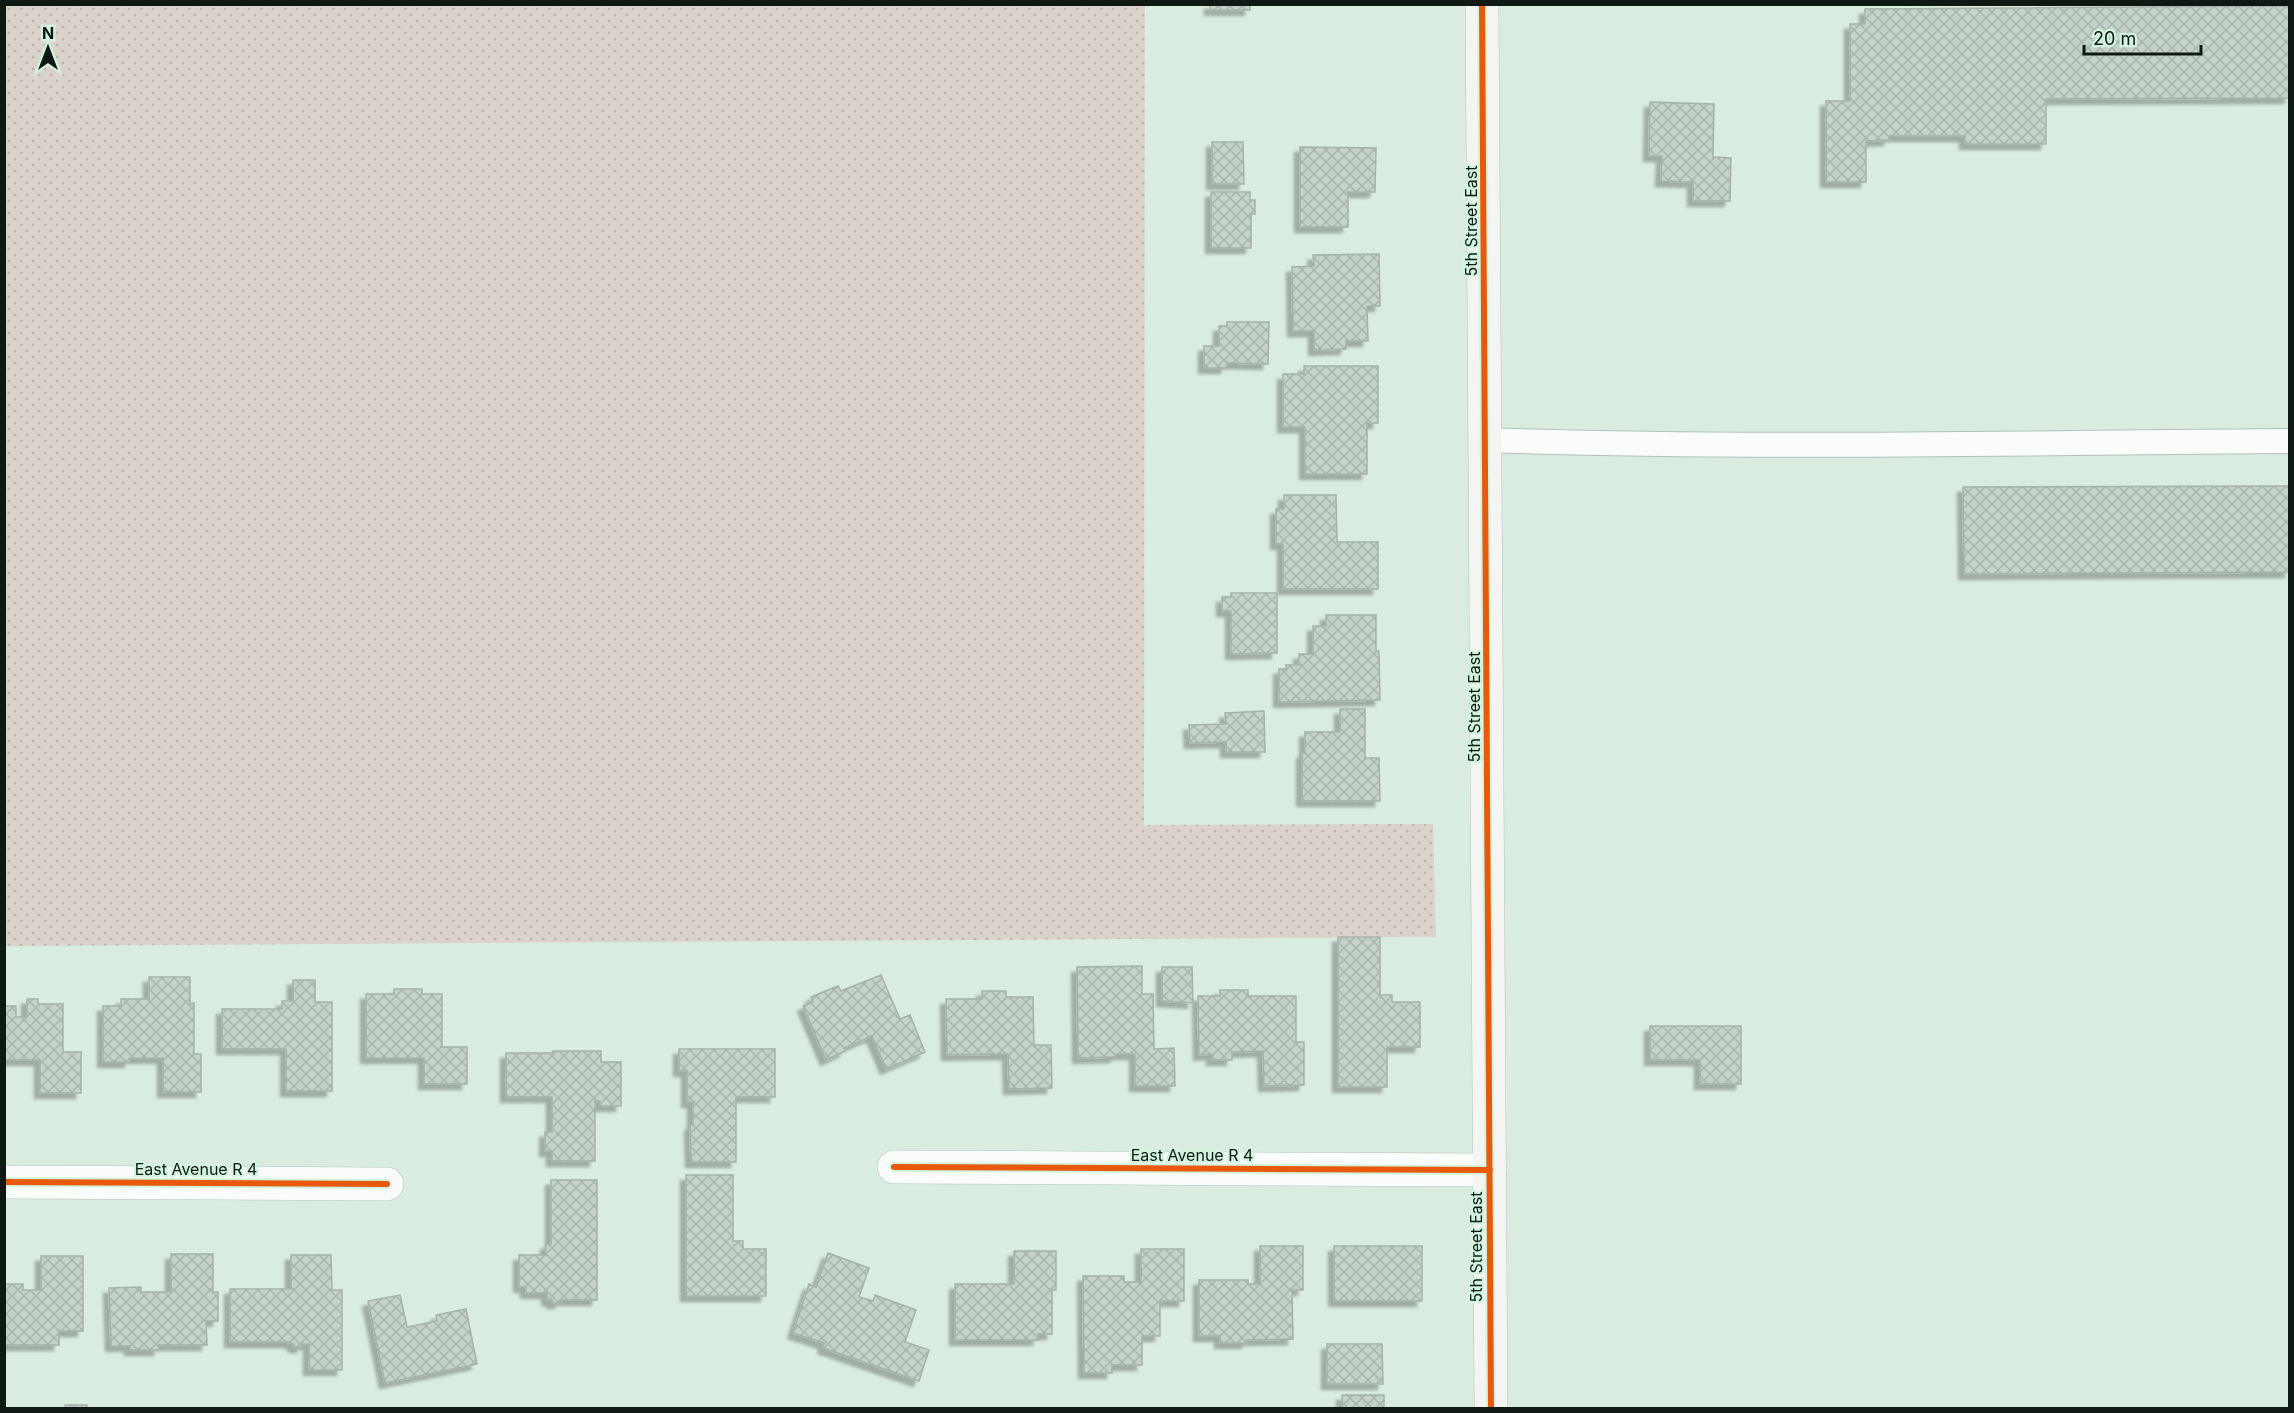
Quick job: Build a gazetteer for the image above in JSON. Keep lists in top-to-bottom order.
{
  "streets": {
    "street": ["5th Street East", "East Avenue R 4"]
  },
  "crossings": [
    ["5th Street East", "East Avenue R 4"]
  ],
  "scale_bar": "20 m",
  "north": "top"
}
